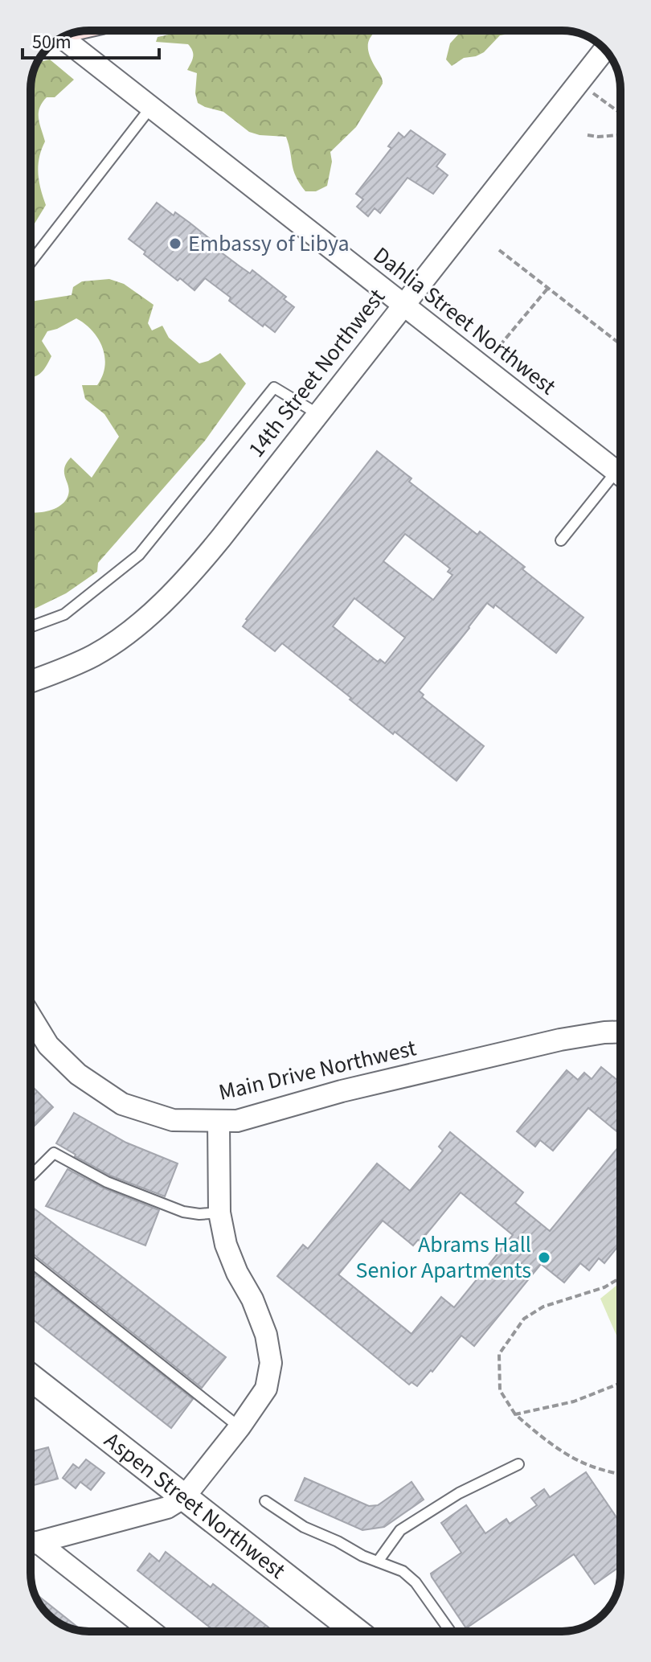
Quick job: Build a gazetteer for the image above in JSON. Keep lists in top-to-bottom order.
{
  "streets": {
    "street": [
      "Dahlia Street Northwest",
      "14th Street Northwest",
      "Main Drive Northwest",
      "Aspen Street Northwest"
    ]
  },
  "crossings": [
    ["Dahlia Street Northwest", "14th Street Northwest"]
  ],
  "places": ["Embassy of Libya", "Abrams Hall Senior Apartments"],
  "scale_bar": "50 m"
}
